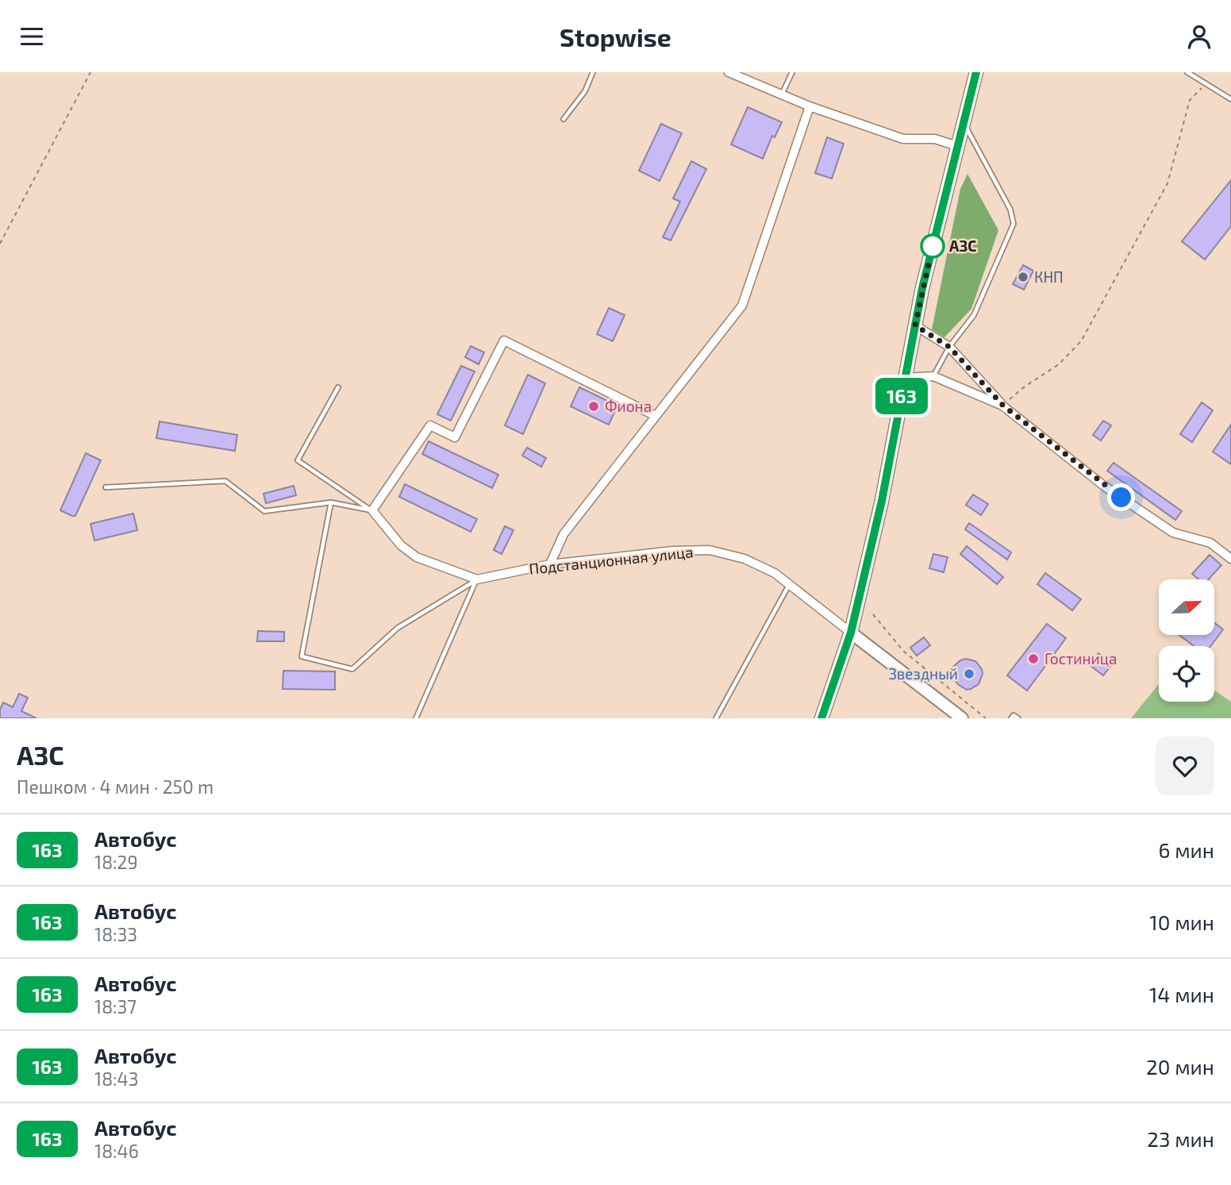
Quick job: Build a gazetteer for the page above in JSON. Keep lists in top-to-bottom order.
{
  "streets": {
    "street": ["Подстанционная улица"]
  },
  "places": [
    "АЗС",
    "КНП",
    "Фиона",
    "Гостиница",
    "Звездный"
  ],
  "lines": ["bus line 163"],
  "north": "right",
  "page": {
    "header": "Stopwise",
    "on_map": "163",
    "heading": ["АЗС", "Пешком · 4 мин · 250 m"],
    "list": [
      {
        "mark": "163",
        "name": "Автобус",
        "note": "18:29",
        "value": "6 мин"
      },
      {
        "mark": "163",
        "name": "Автобус",
        "note": "18:33",
        "value": "10 мин"
      },
      {
        "mark": "163",
        "name": "Автобус",
        "note": "18:37",
        "value": "14 мин"
      },
      {
        "mark": "163",
        "name": "Автобус",
        "note": "18:43",
        "value": "20 мин"
      },
      {
        "mark": "163",
        "name": "Автобус",
        "note": "18:46",
        "value": "23 мин"
      }
    ]
  }
}
